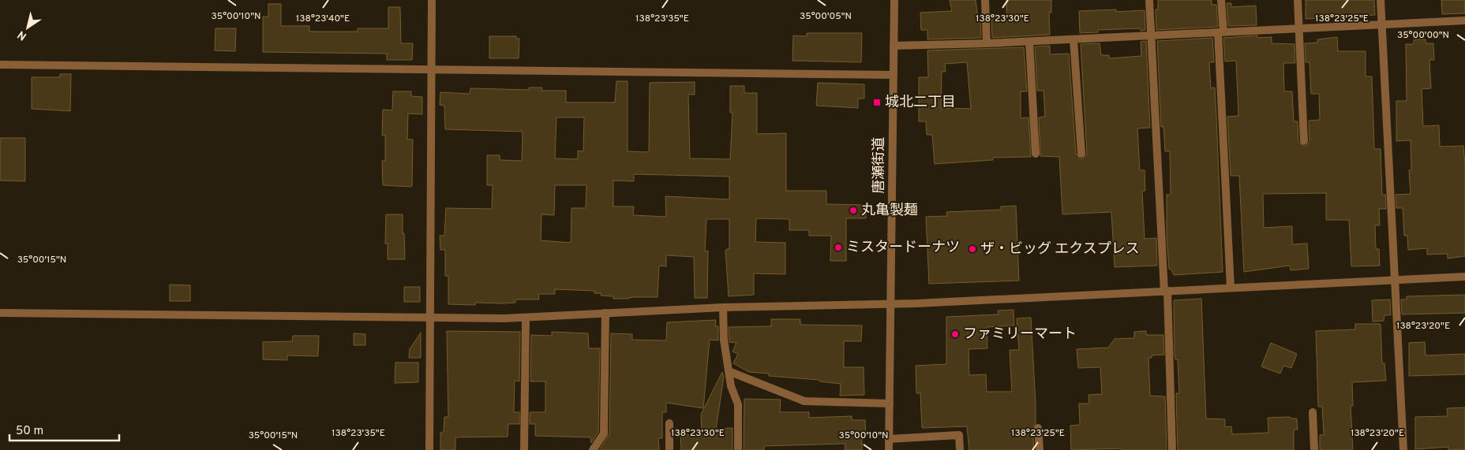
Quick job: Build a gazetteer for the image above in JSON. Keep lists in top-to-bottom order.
{
  "streets": {
    "street": ["唐瀬街道"]
  },
  "places": {
    "transit": ["城北二丁目"],
    "other": [
      "丸亀製麺",
      "ミスタードーナツ",
      "ザ・ビッグ エクスプレス",
      "ファミリーマート"
    ]
  },
  "scale_bar": "50 m",
  "north": "bottom left",
  "coordinates": [
    "35°00'10\"N",
    "35°00'05\"N",
    "138°23'40\"E",
    "138°23'35\"E",
    "138°23'30\"E",
    "138°23'25\"E",
    "35°00'00\"N",
    "35°00'15\"N",
    "138°23'20\"E"
  ]
}
